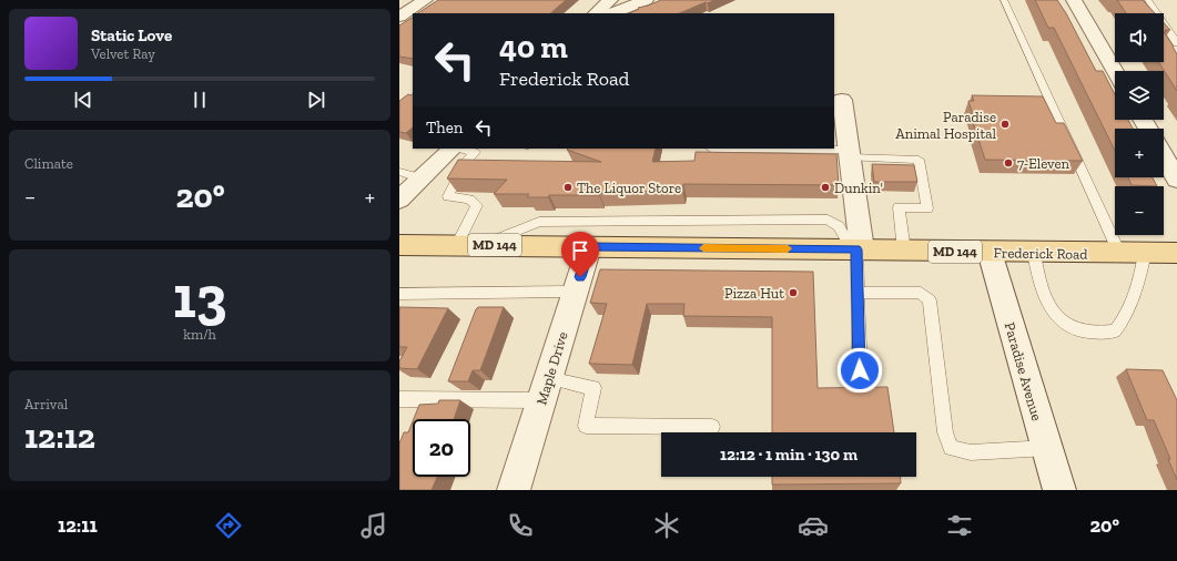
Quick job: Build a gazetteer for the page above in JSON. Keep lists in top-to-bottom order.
{
  "streets": {
    "main road": ["MD 144", "Frederick Road"],
    "street": ["Maple Drive", "Paradise Avenue"]
  },
  "crossings": [
    ["Frederick Road", "Maple Drive"],
    ["Frederick Road", "Paradise Avenue"]
  ],
  "places": [
    "Paradise Animal Hospital",
    "7-Eleven",
    "The Liquor Store",
    "Dunkin'",
    "Pizza Hut"
  ],
  "page": {
    "map_buttons": ["+", "−"],
    "turn": ["40 m", "Frederick Road"],
    "song": ["Static Love", "Velvet Ray"],
    "then": "Then",
    "tile": [
      "Climate",
      ["13", "km/h"],
      ["Arrival", "12:12"]
    ],
    "heat": ["−", "20°", "+"],
    "limit": "20",
    "trip": "12:12 · 1 min · 130 m",
    "tabs": ["12:11", "20°"]
  }
}
